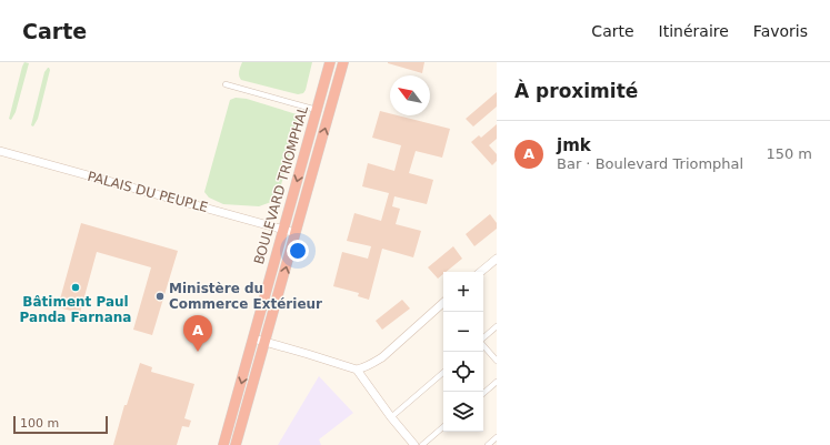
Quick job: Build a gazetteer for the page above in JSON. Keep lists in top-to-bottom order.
{
  "streets": {
    "highway": ["BOULEVARD TRIOMPHAL"],
    "street": ["PALAIS DU PEUPLE"]
  },
  "crossings": [
    ["BOULEVARD TRIOMPHAL", "PALAIS DU PEUPLE"]
  ],
  "places": ["Bâtiment Paul Panda Farnana", "Ministère du Commerce Extérieur"],
  "scale_bar": "100 m",
  "north": "top left",
  "page": {
    "header": "Carte",
    "nav": ["Carte", "Itinéraire", "Favoris"],
    "heading": "À proximité",
    "list": [
      {
        "mark": "A",
        "name": "jmk",
        "note": "Bar · Boulevard Triomphal",
        "value": "150 m"
      }
    ],
    "map_buttons": ["+", "−"],
    "pins": "A",
    "scale": "100 m"
  }
}
